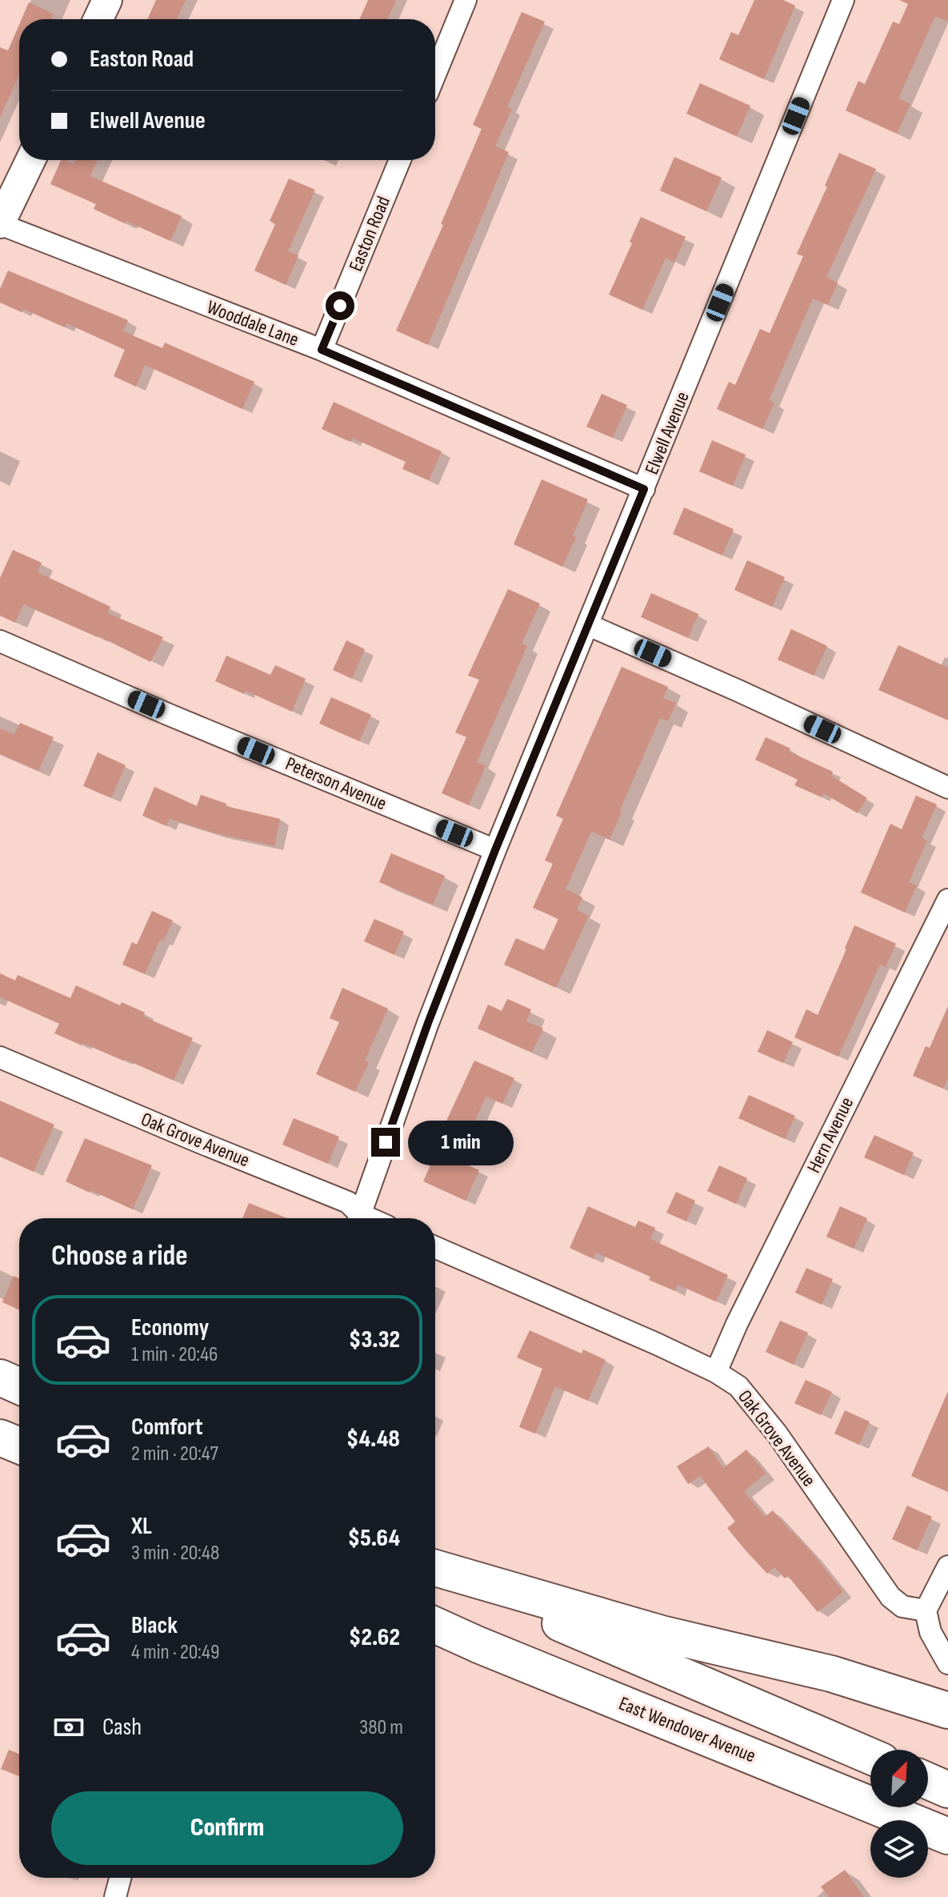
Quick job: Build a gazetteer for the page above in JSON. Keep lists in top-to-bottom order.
{
  "streets": {
    "highway": ["East Wendover Avenue"],
    "street": [
      "Easton Road",
      "Wooddale Lane",
      "Elwell Avenue",
      "Peterson Avenue",
      "Hern Avenue",
      "Oak Grove Avenue"
    ]
  },
  "crossings": [
    ["Easton Road", "Wooddale Lane"],
    ["Wooddale Lane", "Elwell Avenue"],
    ["Elwell Avenue", "Peterson Avenue"],
    ["Hern Avenue", "Oak Grove Avenue"]
  ],
  "north": "top right",
  "page": {
    "banner": ["Easton Road", "Elwell Avenue"],
    "bubble": "1 min",
    "heading": "Choose a ride",
    "list": [
      {
        "name": "Economy",
        "note": "1 min · 20:46",
        "value": "$3.32"
      },
      {
        "name": "Comfort",
        "note": "2 min · 20:47",
        "value": "$4.48"
      },
      {
        "name": "XL",
        "note": "3 min · 20:48",
        "value": "$5.64"
      },
      {
        "name": "Black",
        "note": "4 min · 20:49",
        "value": "$2.62"
      }
    ],
    "pay": ["Cash", "380 m"],
    "buttons": "Confirm"
  }
}
